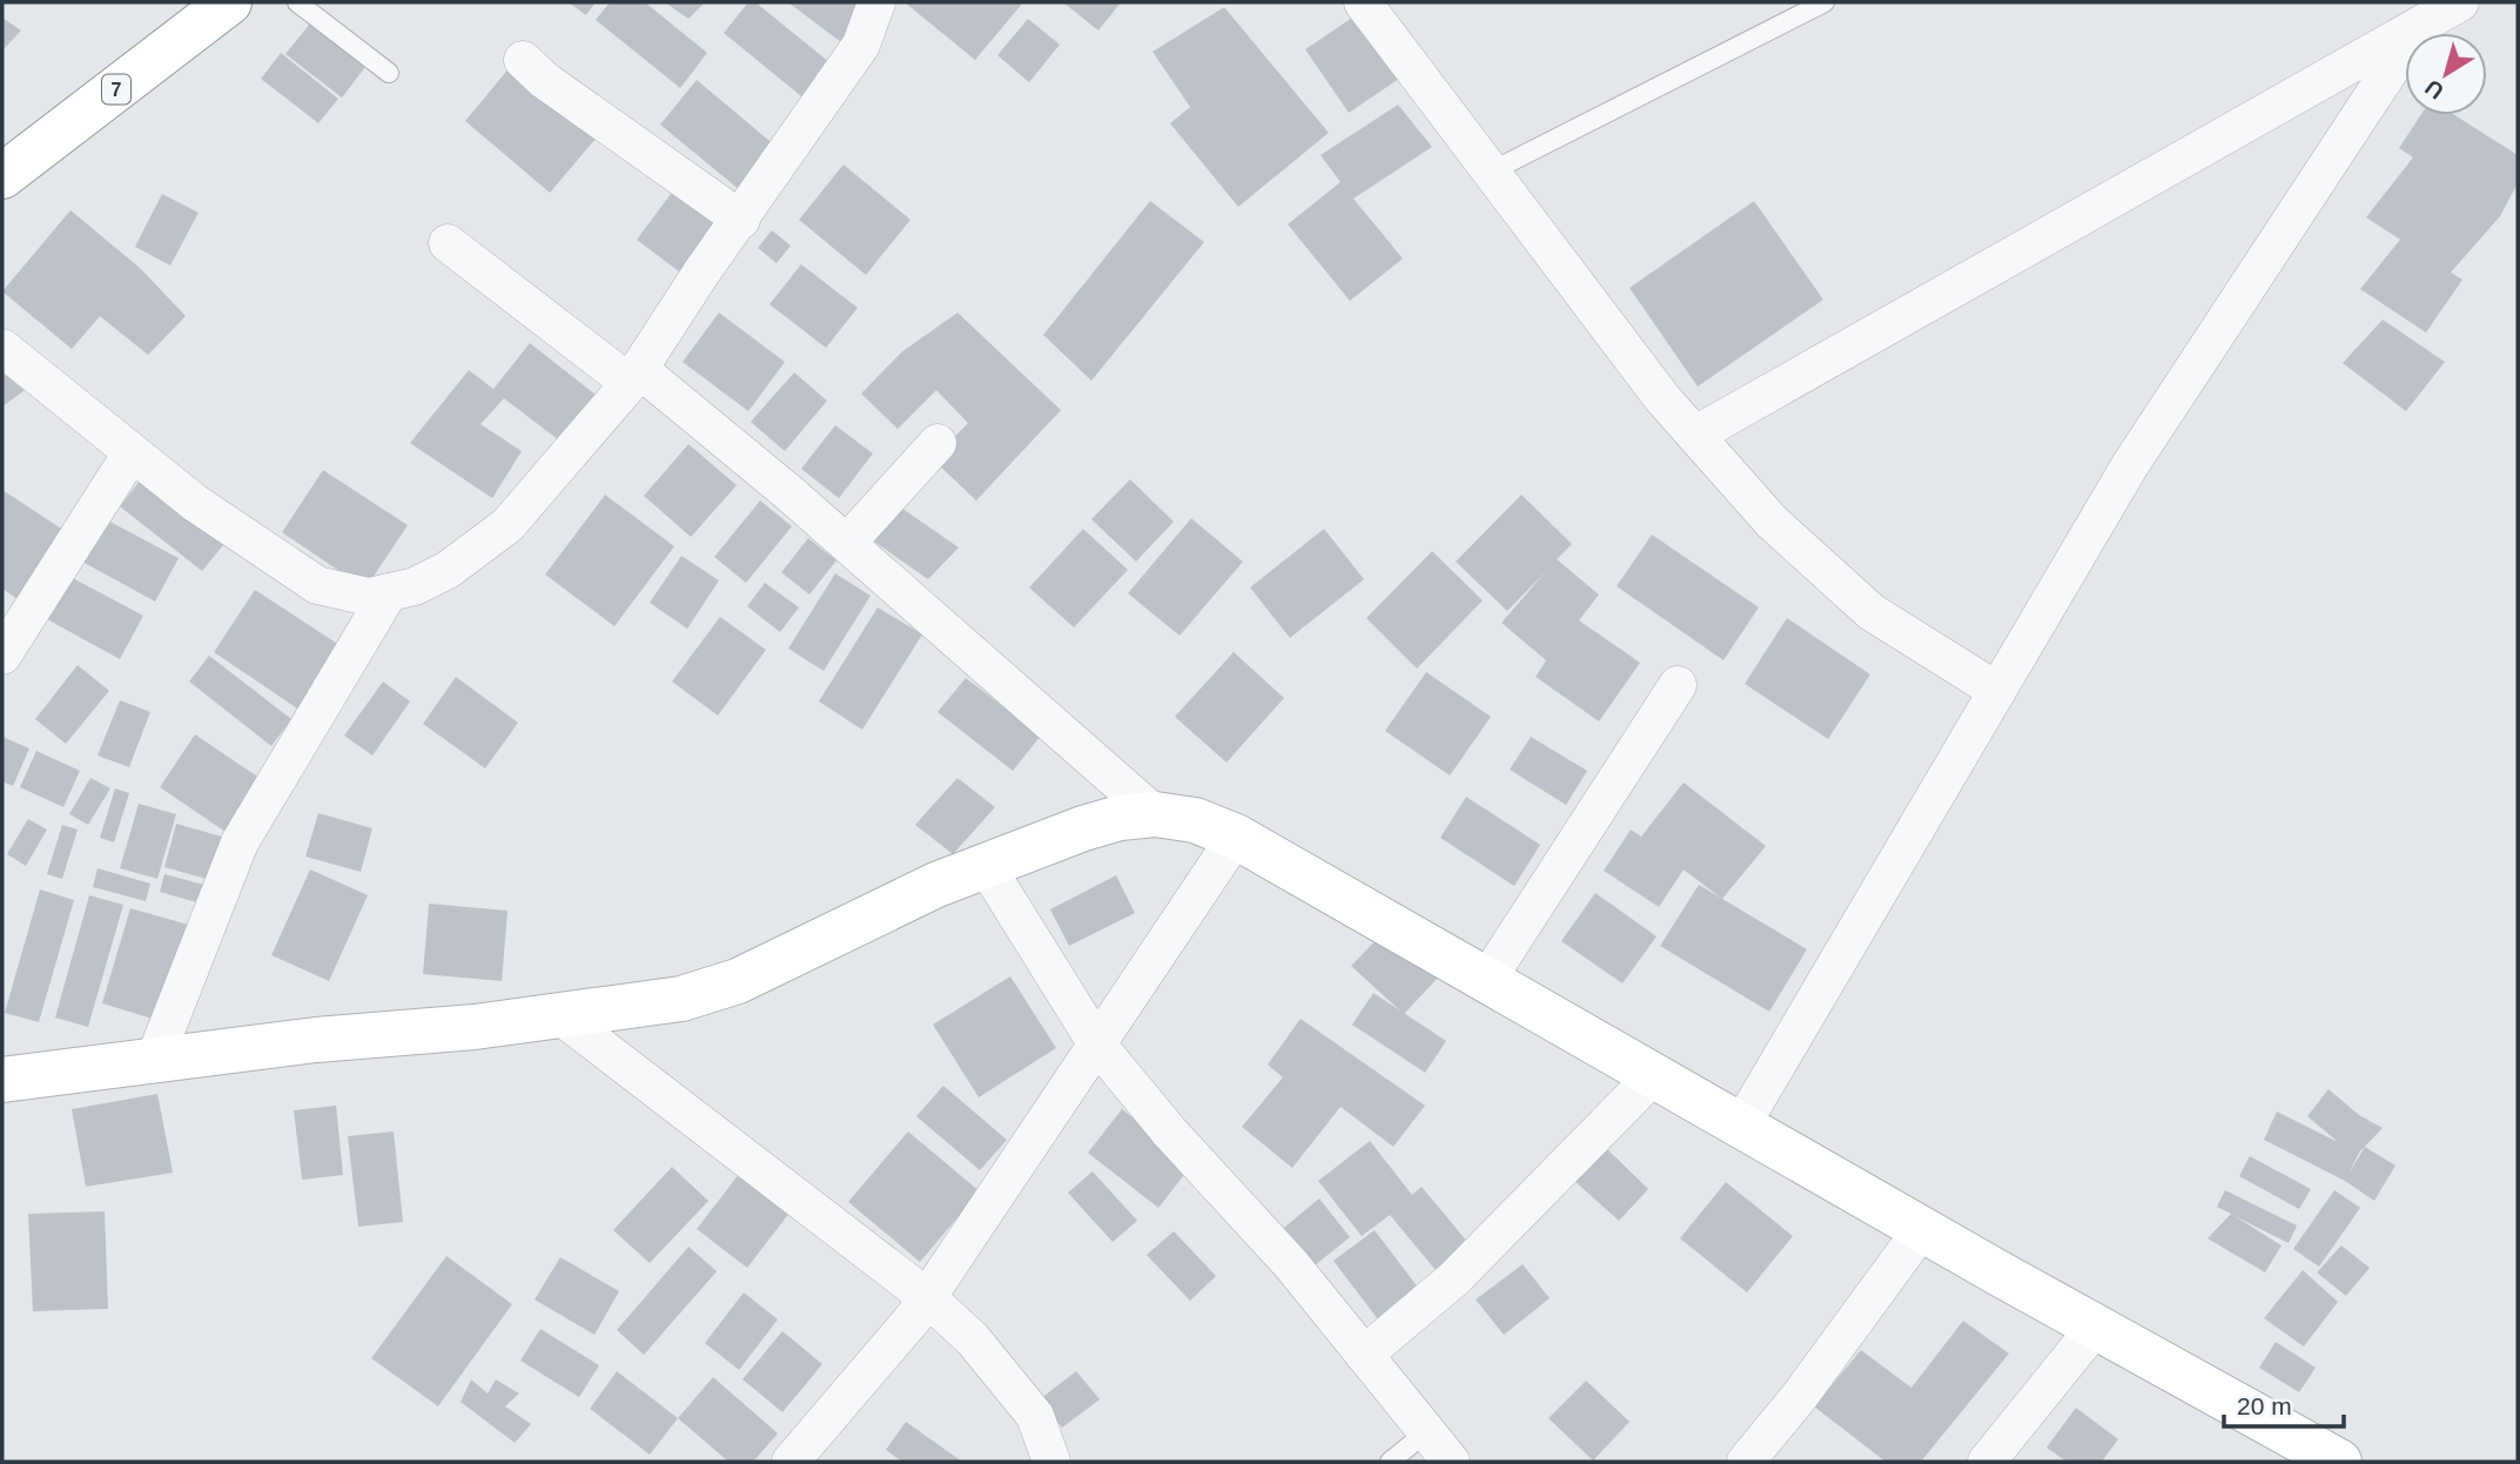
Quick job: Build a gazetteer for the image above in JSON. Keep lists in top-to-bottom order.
{
  "streets": {
    "main road": ["7"]
  },
  "scale_bar": "20 m",
  "north": "bottom left"
}
